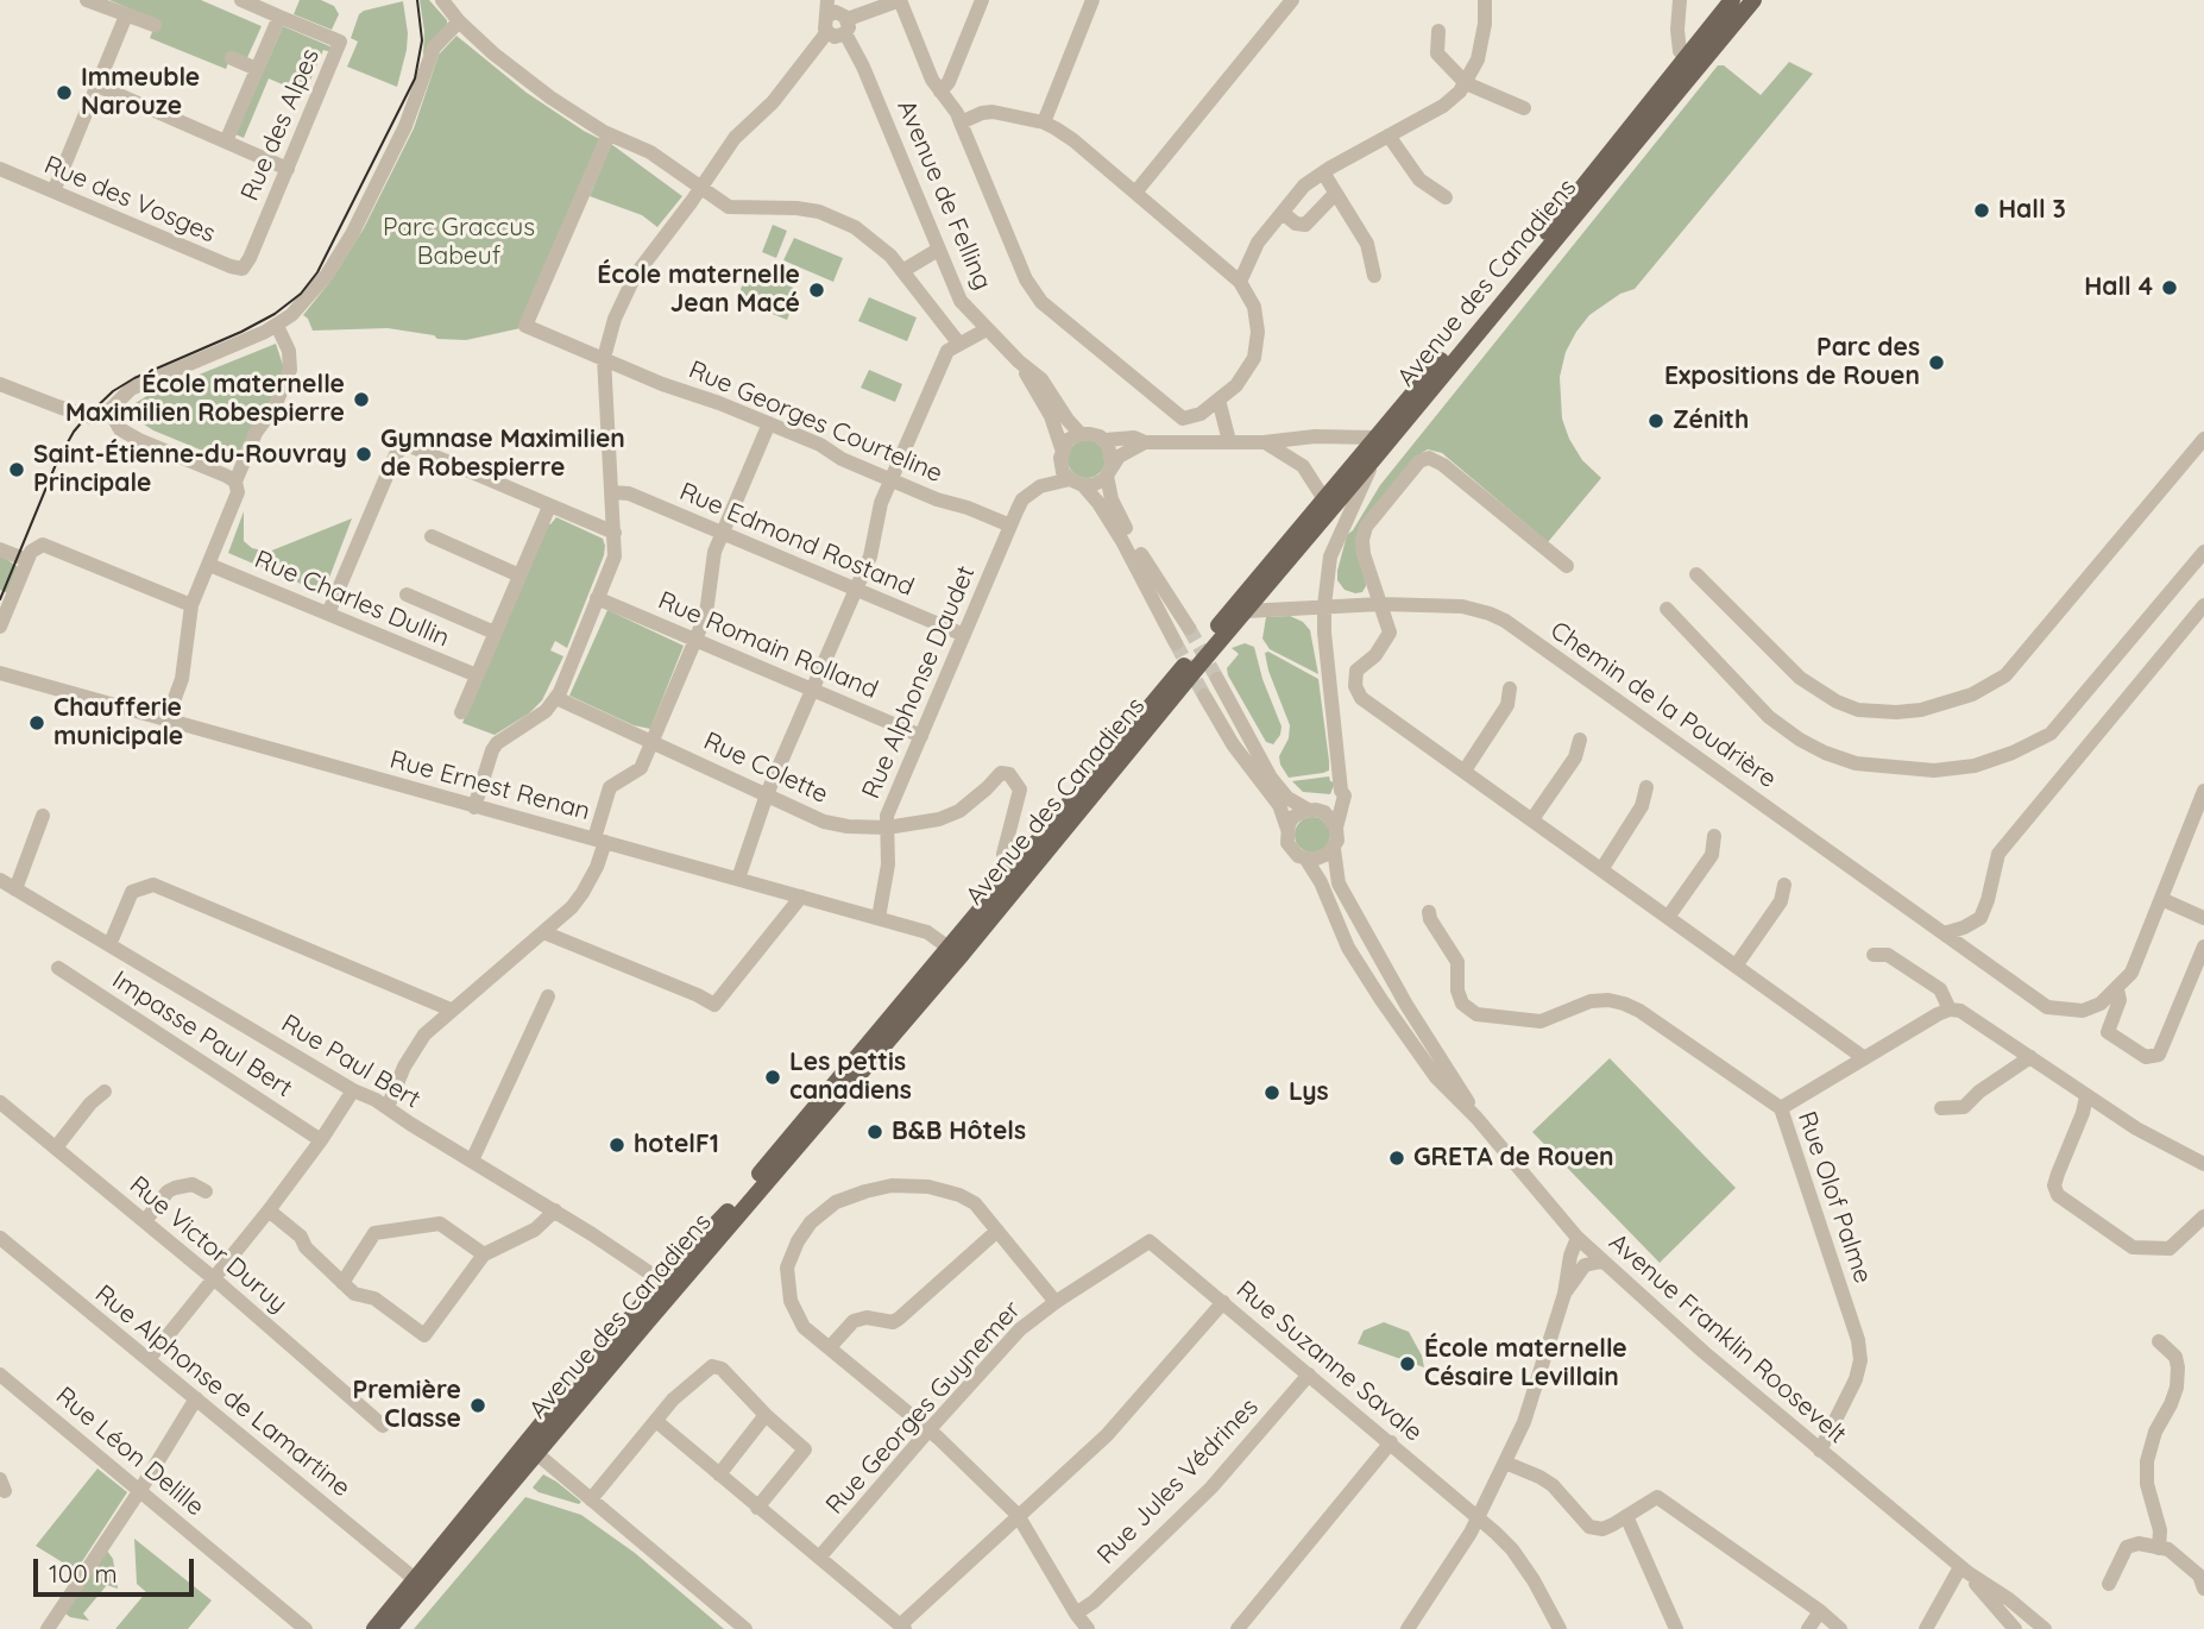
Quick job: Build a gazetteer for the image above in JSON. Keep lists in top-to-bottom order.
{
  "streets": {
    "main road": ["Avenue des Canadiens"],
    "street": [
      "Rue des Alpes",
      "Avenue de Felling",
      "Rue des Vosges",
      "Rue Georges Courteline",
      "Rue Edmond Rostand",
      "Rue Charles Dullin",
      "Rue Romain Rolland",
      "Rue Alphonse Daudet",
      "Chemin de la Poudrière",
      "Rue Colette",
      "Rue Ernest Renan",
      "Impasse Paul Bert",
      "Rue Paul Bert",
      "Rue Olof Palme",
      "Rue Victor Duruy",
      "Avenue Franklin Roosevelt",
      "Rue Suzanne Savale",
      "Rue Alphonse de Lamartine",
      "Rue Georges Guynemer",
      "Rue Léon Delille",
      "Rue Jules Védrines"
    ]
  },
  "crossings": [
    ["Rue des Alpes", "Rue des Vosges"],
    ["Avenue de Felling", "Rue Alphonse Daudet"],
    ["Avenue des Canadiens", "Chemin de la Poudrière"],
    ["Avenue des Canadiens", "Rue Colette"],
    ["Avenue des Canadiens", "Rue Ernest Renan"],
    ["Avenue des Canadiens", "Rue Paul Bert"],
    ["Avenue des Canadiens", "Rue Alphonse de Lamartine"],
    ["Rue Georges Courteline", "Rue Alphonse Daudet"],
    ["Rue Edmond Rostand", "Rue Alphonse Daudet"],
    ["Rue Romain Rolland", "Rue Alphonse Daudet"],
    ["Rue Alphonse Daudet", "Rue Colette"],
    ["Rue Alphonse Daudet", "Rue Ernest Renan"],
    ["Rue Olof Palme", "Avenue Franklin Roosevelt"],
    ["Rue Suzanne Savale", "Rue Georges Guynemer"],
    ["Rue Suzanne Savale", "Rue Jules Védrines"]
  ],
  "parks": ["Parc Graccus Babeuf"],
  "places": [
    "Immeuble Narouze",
    "Hall 3",
    "Hall 4",
    "École maternelle Jean Macé",
    "Parc des Expositions de Rouen",
    "École maternelle Maximilien Robespierre",
    "Zénith",
    "Gymnase Maximilien de Robespierre",
    "Saint-Étienne-du-Rouvray Principale",
    "Chaufferie municipale",
    "Les pettis canadiens",
    "Lys",
    "B&B Hôtels",
    "hotelF1",
    "GRETA de Rouen",
    "École maternelle Césaire Levillain",
    "Première Classe"
  ],
  "scale_bar": "100 m"
}
